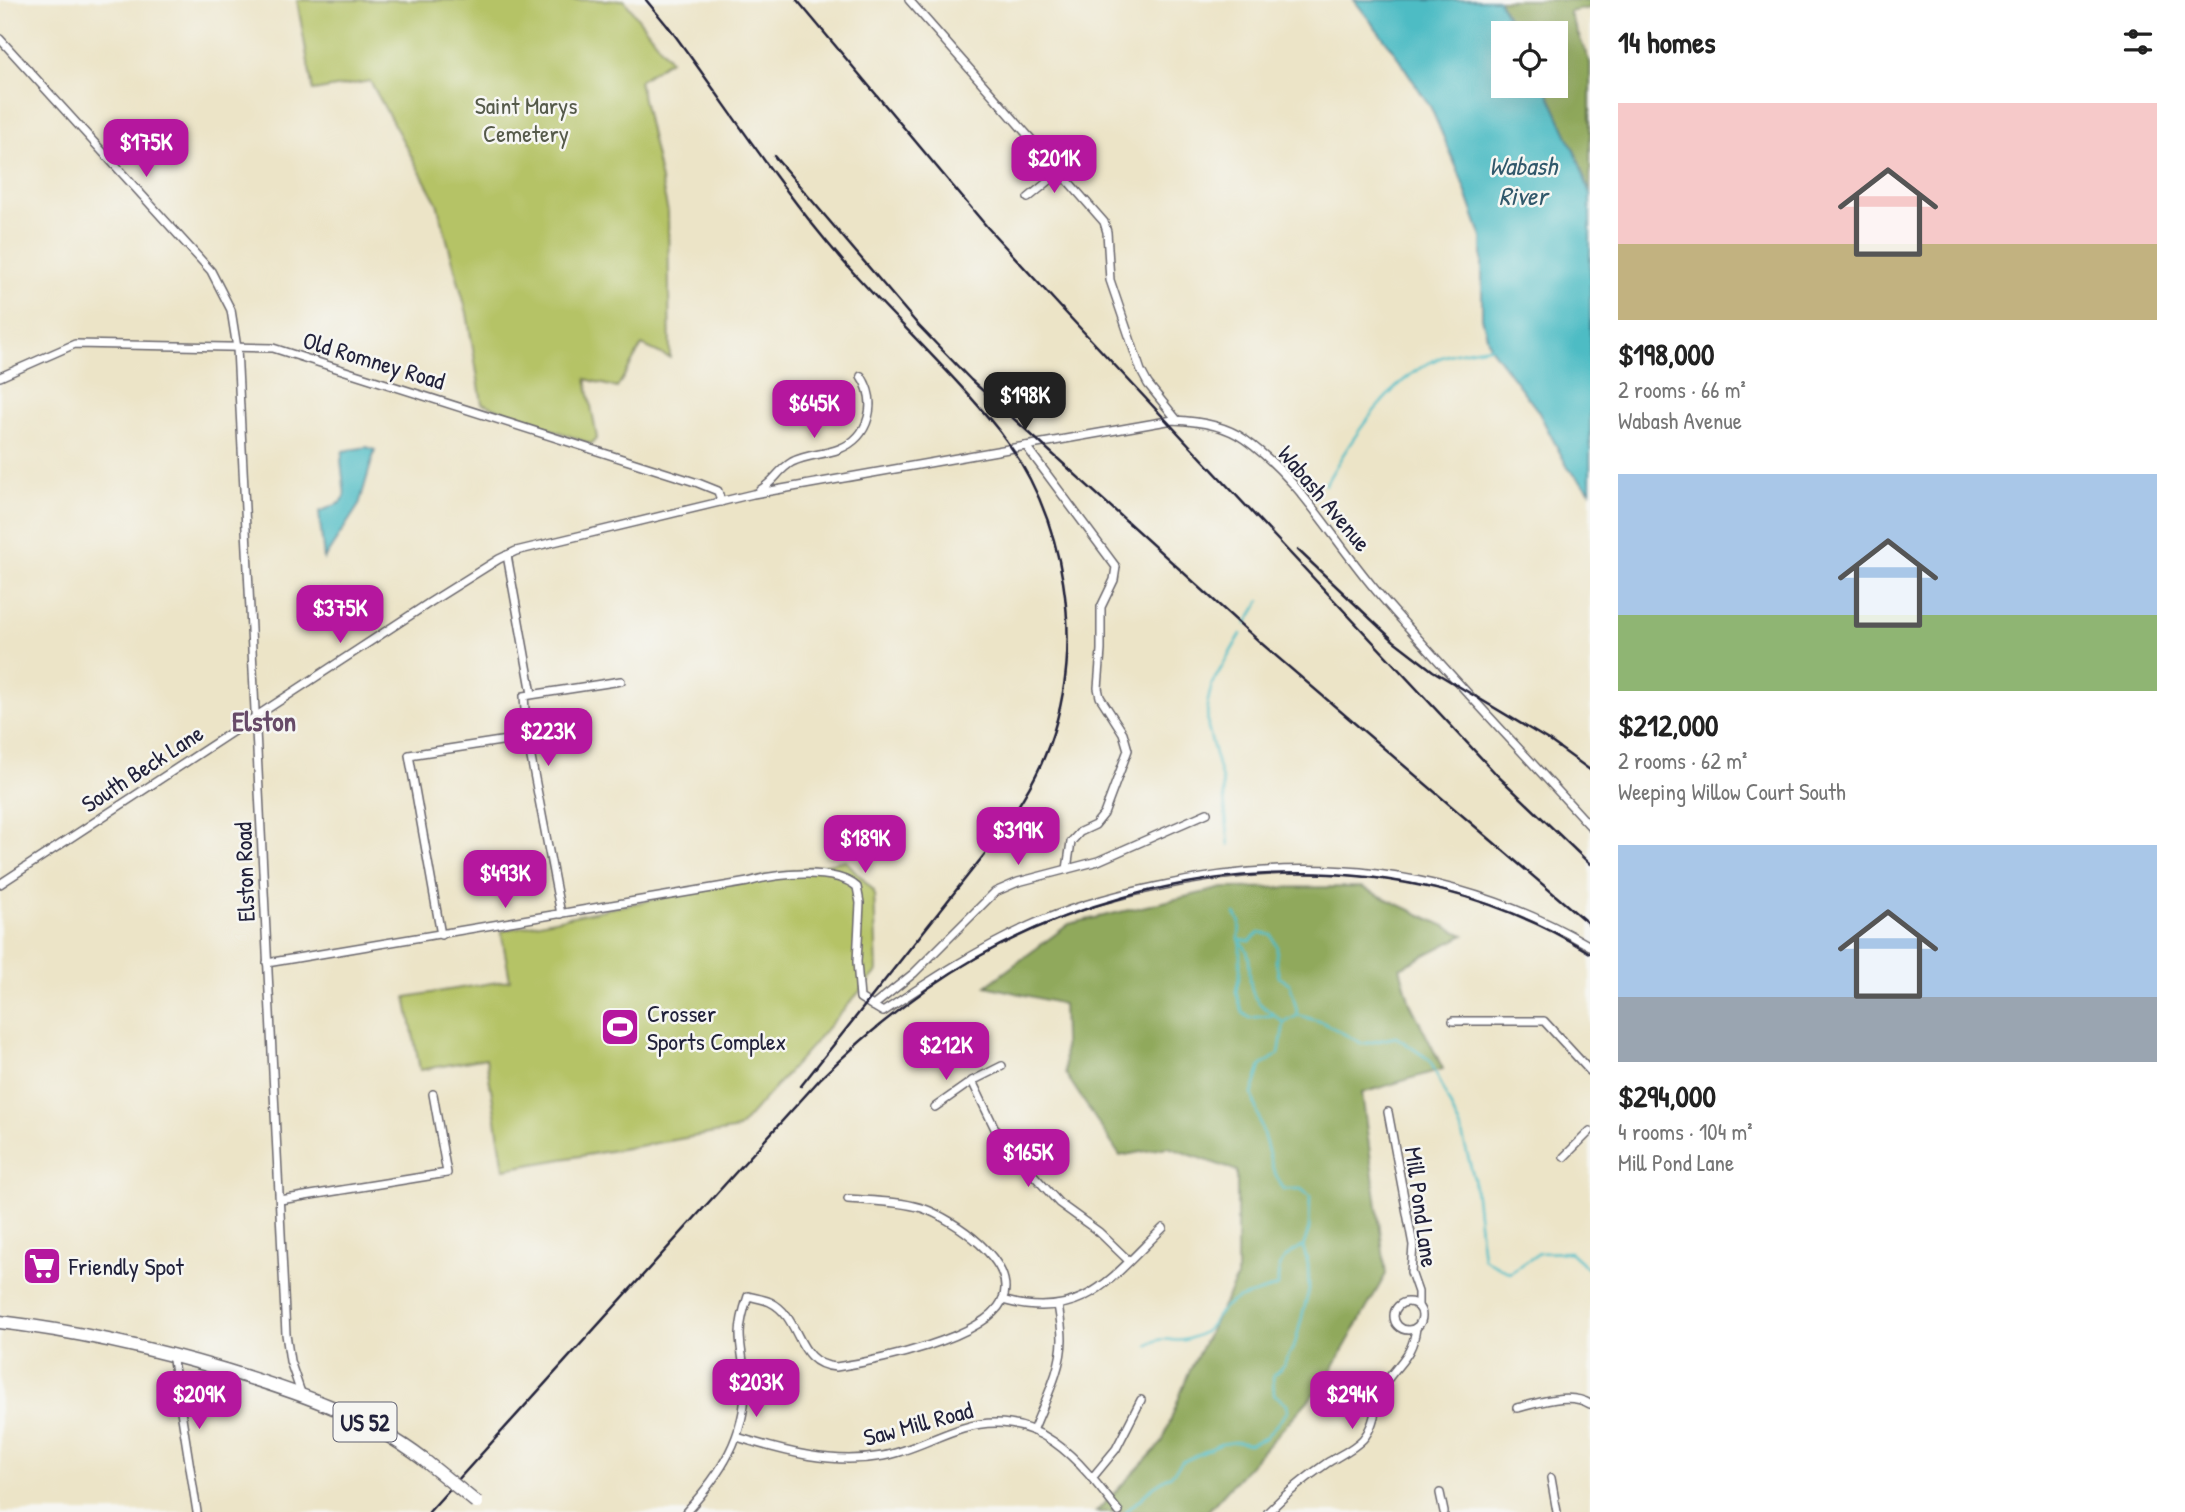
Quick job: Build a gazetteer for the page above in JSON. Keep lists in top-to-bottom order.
{
  "streets": {
    "main road": ["US 52"],
    "street": [
      "Old Romney Road",
      "Wabash Avenue",
      "South Beck Lane",
      "Elston Road",
      "Mill Pond Lane",
      "Saw Mill Road"
    ]
  },
  "crossings": [
    ["Old Romney Road", "Wabash Avenue"],
    ["Old Romney Road", "South Beck Lane"],
    ["Old Romney Road", "Elston Road"],
    ["Wabash Avenue", "South Beck Lane"],
    ["South Beck Lane", "Elston Road"],
    ["Elston Road", "US 52"]
  ],
  "districts": ["Elston"],
  "water": ["Wabash River"],
  "parks": ["Saint Marys Cemetery"],
  "places": {
    "sports": ["Crosser Sports Complex"],
    "supermarket": ["Friendly Spot"]
  },
  "page": {
    "heading": "14 homes",
    "list": [
      {
        "name": "$198,000",
        "note": "2 rooms · 66 m² · Wabash Avenue"
      },
      {
        "name": "$212,000",
        "note": "2 rooms · 62 m² · Weeping Willow Court South"
      },
      {
        "name": "$294,000",
        "note": "4 rooms · 104 m² · Mill Pond Lane"
      }
    ],
    "price": [
      "$175K",
      "$201K",
      "$198K",
      "$645K",
      "$375K",
      "$223K",
      "$319K",
      "$189K",
      "$493K",
      "$212K",
      "$165K",
      "$203K",
      "$209K",
      "$294K"
    ]
  }
}
